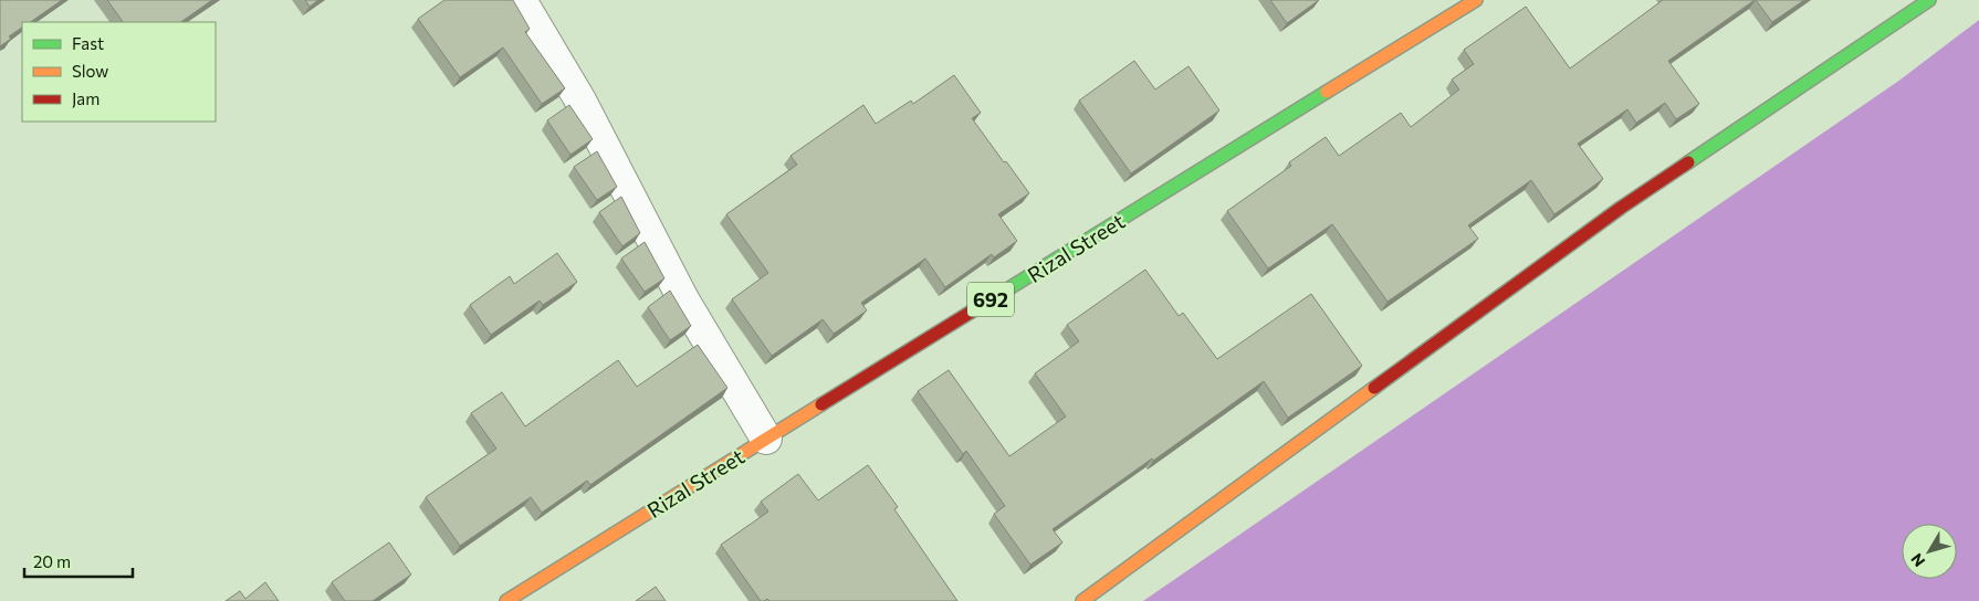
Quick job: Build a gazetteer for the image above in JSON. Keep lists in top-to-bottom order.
{
  "streets": {
    "main road": ["Rizal Street", "692"]
  },
  "legend": ["Fast", "Slow", "Jam"],
  "scale_bar": "20 m",
  "north": "bottom left"
}
